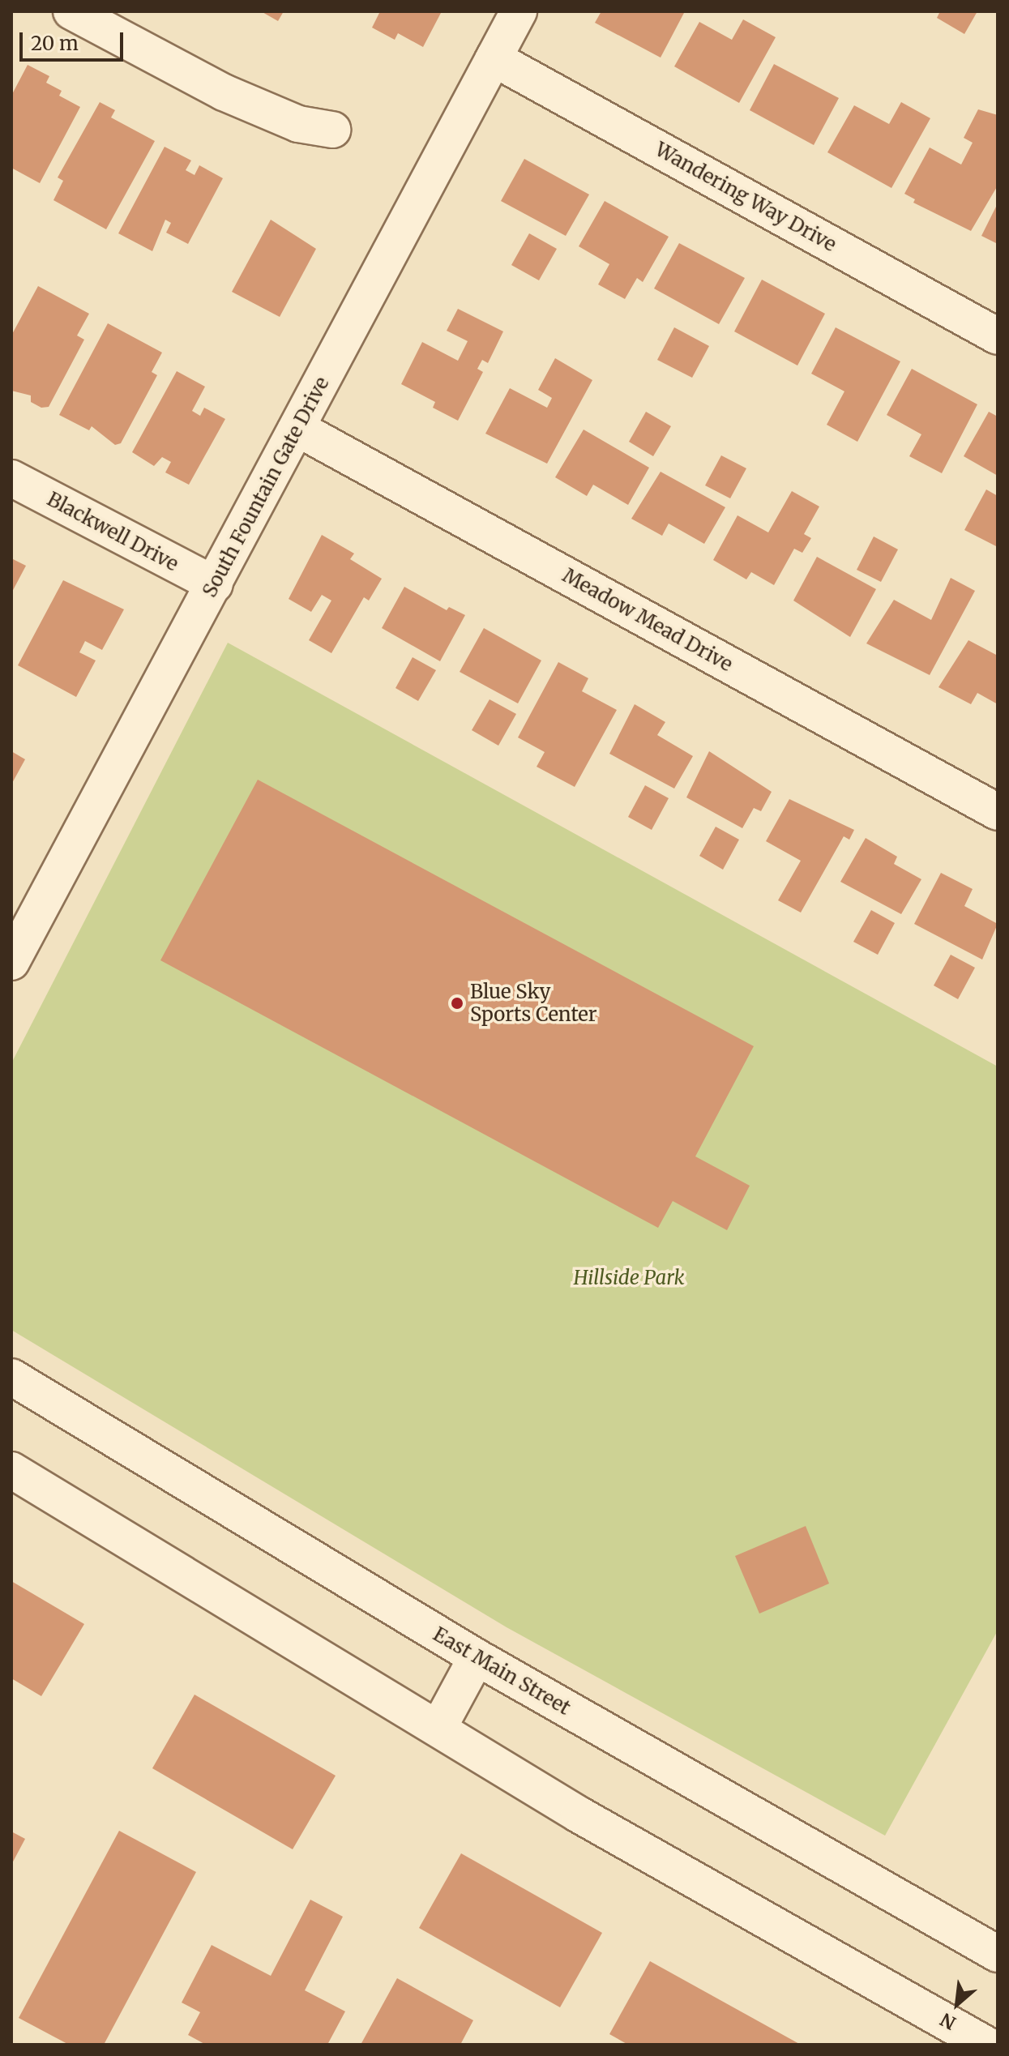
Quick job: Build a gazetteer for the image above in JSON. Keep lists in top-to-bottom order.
{
  "streets": {
    "street": [
      "Wandering Way Drive",
      "South Fountain Gate Drive",
      "Blackwell Drive",
      "Meadow Mead Drive",
      "East Main Street"
    ]
  },
  "crossings": [
    ["Wandering Way Drive", "South Fountain Gate Drive"],
    ["South Fountain Gate Drive", "Blackwell Drive"],
    ["South Fountain Gate Drive", "Meadow Mead Drive"]
  ],
  "parks": ["Hillside Park"],
  "places": ["Blue Sky Sports Center"],
  "scale_bar": "20 m",
  "north": "bottom left"
}
